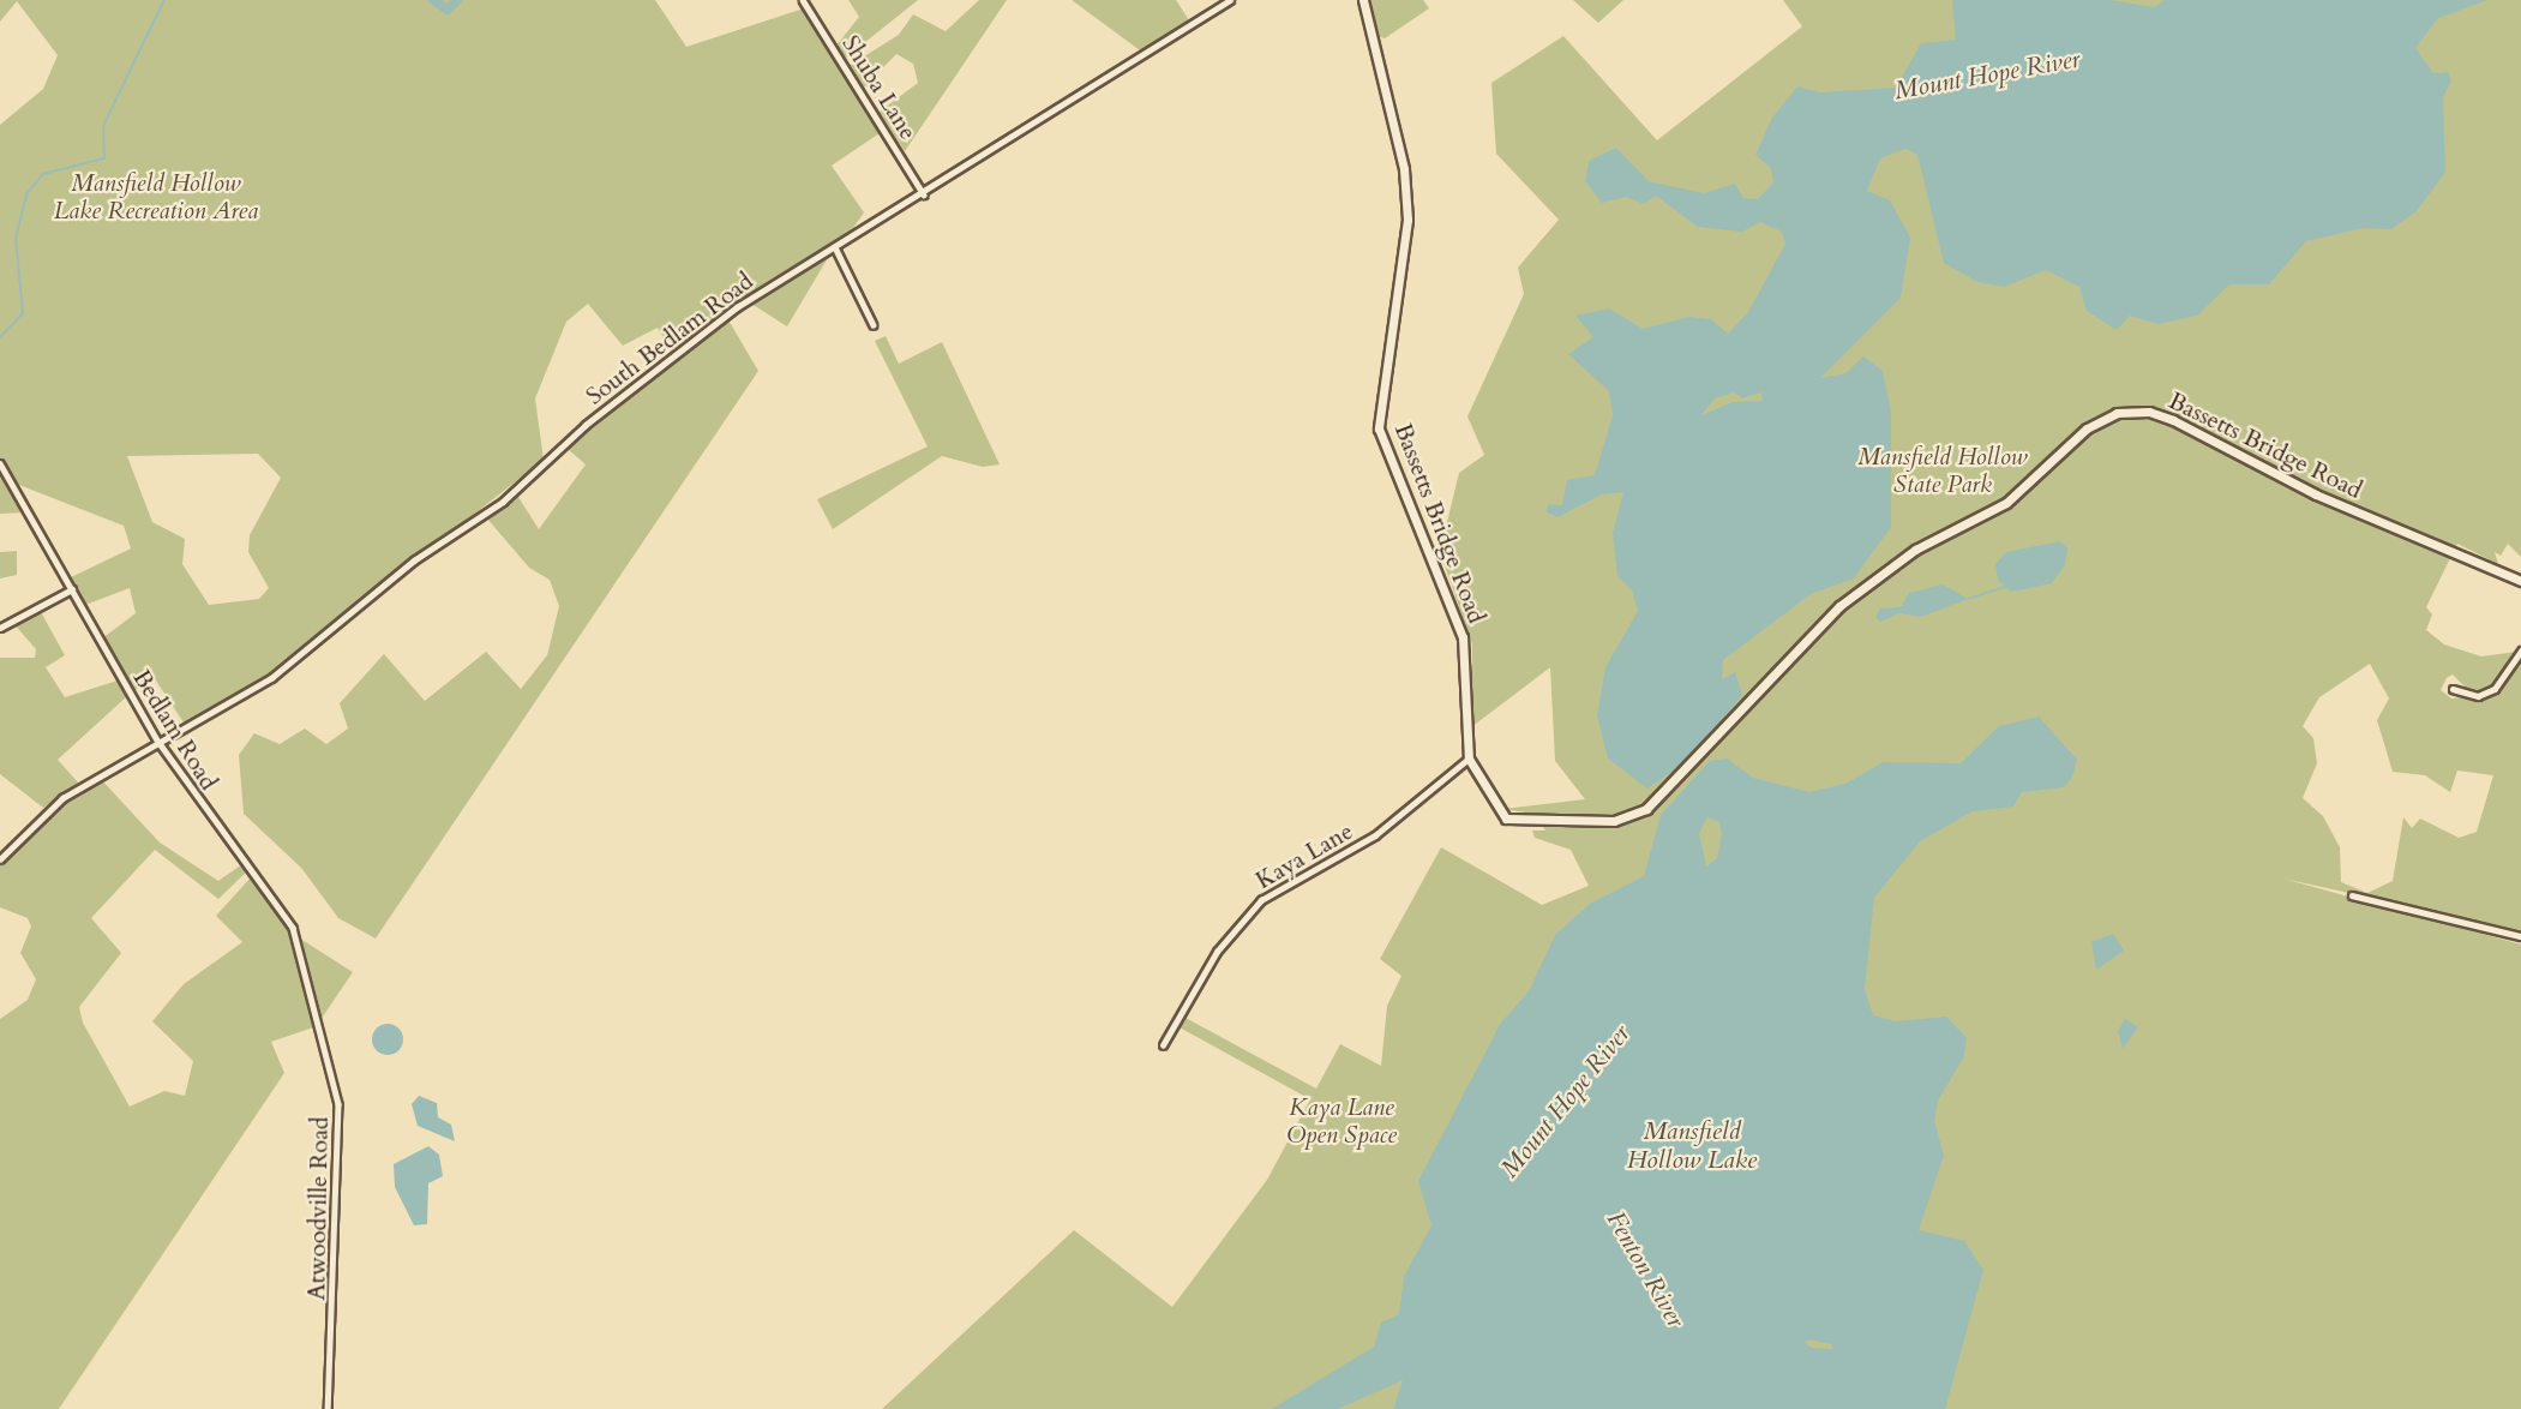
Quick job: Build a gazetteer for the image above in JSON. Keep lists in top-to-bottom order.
{
  "streets": {
    "street": [
      "Shuba Lane",
      "South Bedlam Road",
      "Bassetts Bridge Road",
      "Bedlam Road",
      "Kaya Lane",
      "Atwoodville Road"
    ]
  },
  "crossings": [
    ["Shuba Lane", "South Bedlam Road"],
    ["South Bedlam Road", "Bedlam Road"],
    ["Bassetts Bridge Road", "Kaya Lane"],
    ["Bedlam Road", "Atwoodville Road"]
  ],
  "water": ["Mount Hope River", "Mansfield Hollow Lake", "Fenton River"],
  "parks": ["Mansfield Hollow Lake Recreation Area", "Mansfield Hollow State Park", "Kaya Lane Open Space"]
}
